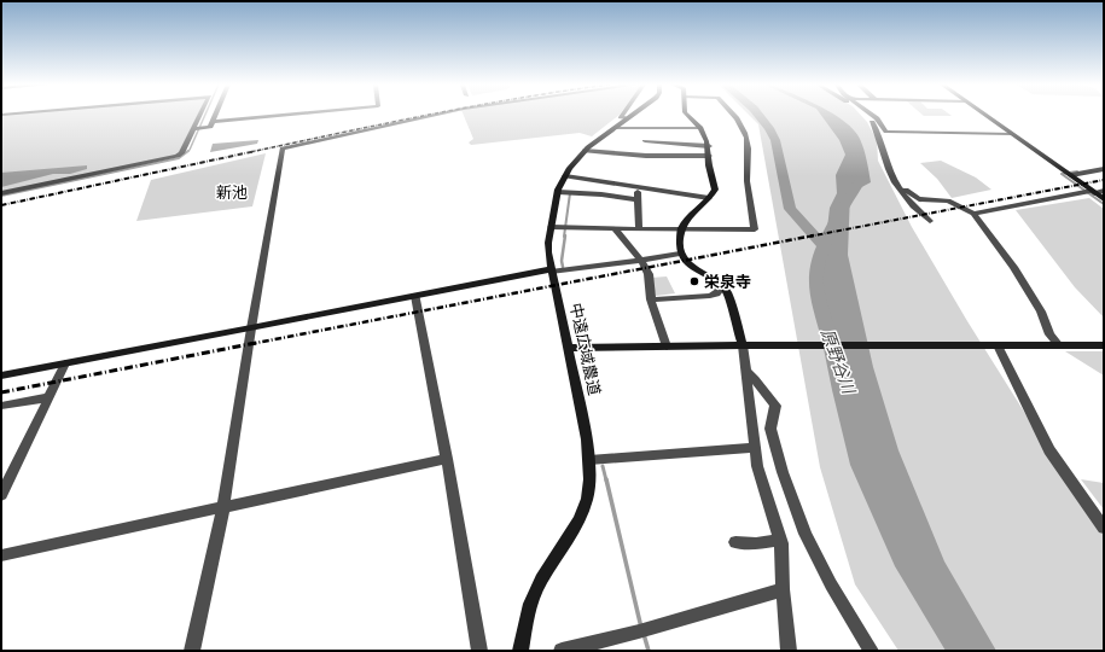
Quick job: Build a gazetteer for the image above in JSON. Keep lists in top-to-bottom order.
{
  "streets": {
    "street": ["中遠広域農道"]
  },
  "districts": ["新池"],
  "water": ["原野谷川"],
  "places": ["栄泉寺"]
}
